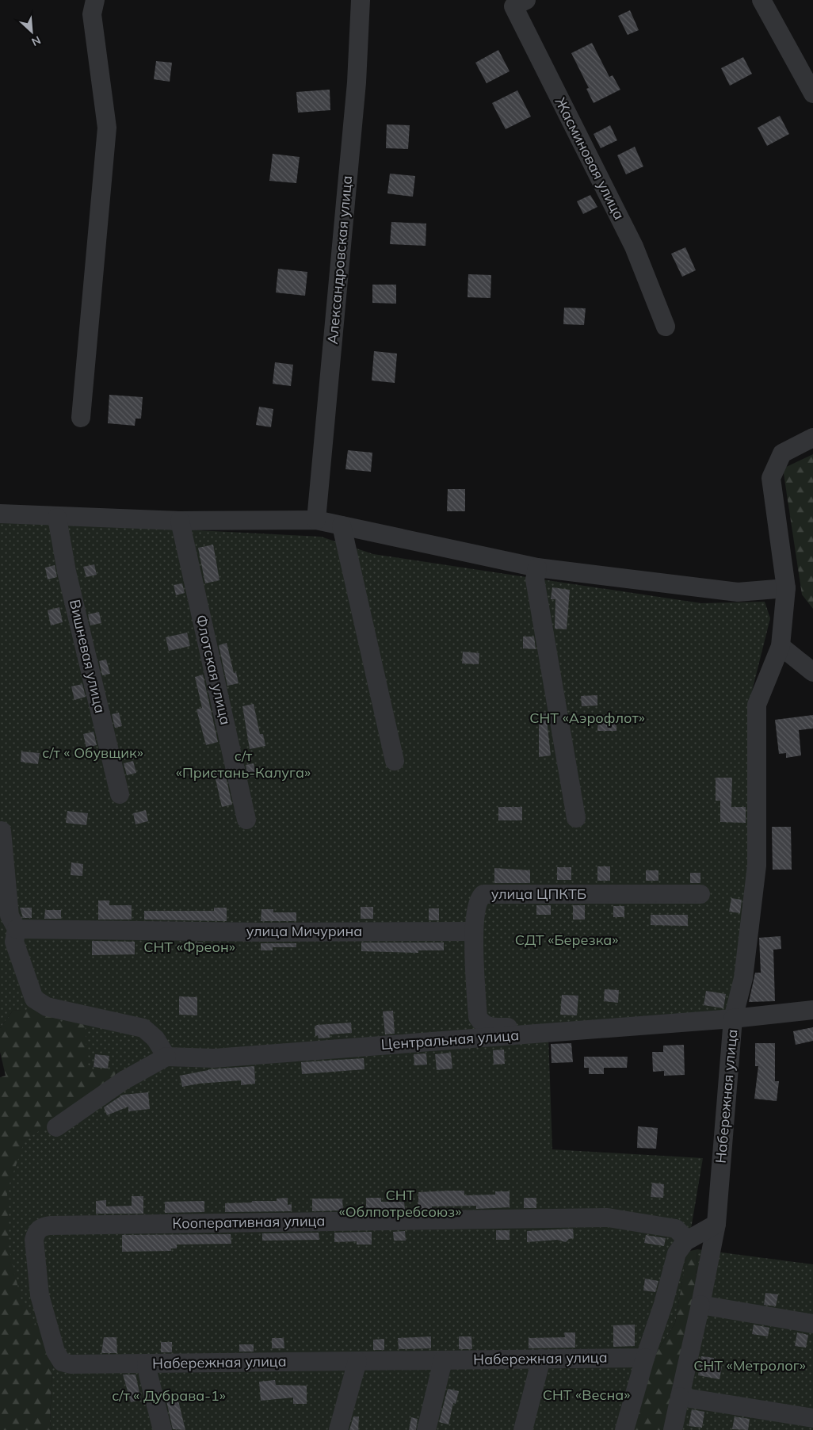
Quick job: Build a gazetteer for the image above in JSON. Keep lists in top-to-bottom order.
{
  "streets": {
    "street": [
      "Жасминовая улица",
      "Александровская улица",
      "Вишневая улица",
      "Флотская улица",
      "улица ЦПКТБ",
      "улица Мичурина",
      "Центральная улица",
      "Набережная улица",
      "Кооперативная улица"
    ]
  },
  "crossings": [
    ["улица ЦПКТБ", "улица Мичурина"],
    ["улица ЦПКТБ", "Центральная улица"],
    ["Центральная улица", "Набережная улица"],
    ["Набережная улица", "Кооперативная улица"]
  ],
  "parks": [
    "СНТ «Аэрофлот»",
    "с/т « Обувщик»",
    "с/т «Пристань-Калуга»",
    "СДТ «Березка»",
    "СНТ «Фреон»",
    "СНТ «Облпотребсоюз»",
    "СНТ «Метролог»",
    "СНТ «Весна»",
    "с/т « Дубрава-1»"
  ],
  "north": "bottom right"
}
